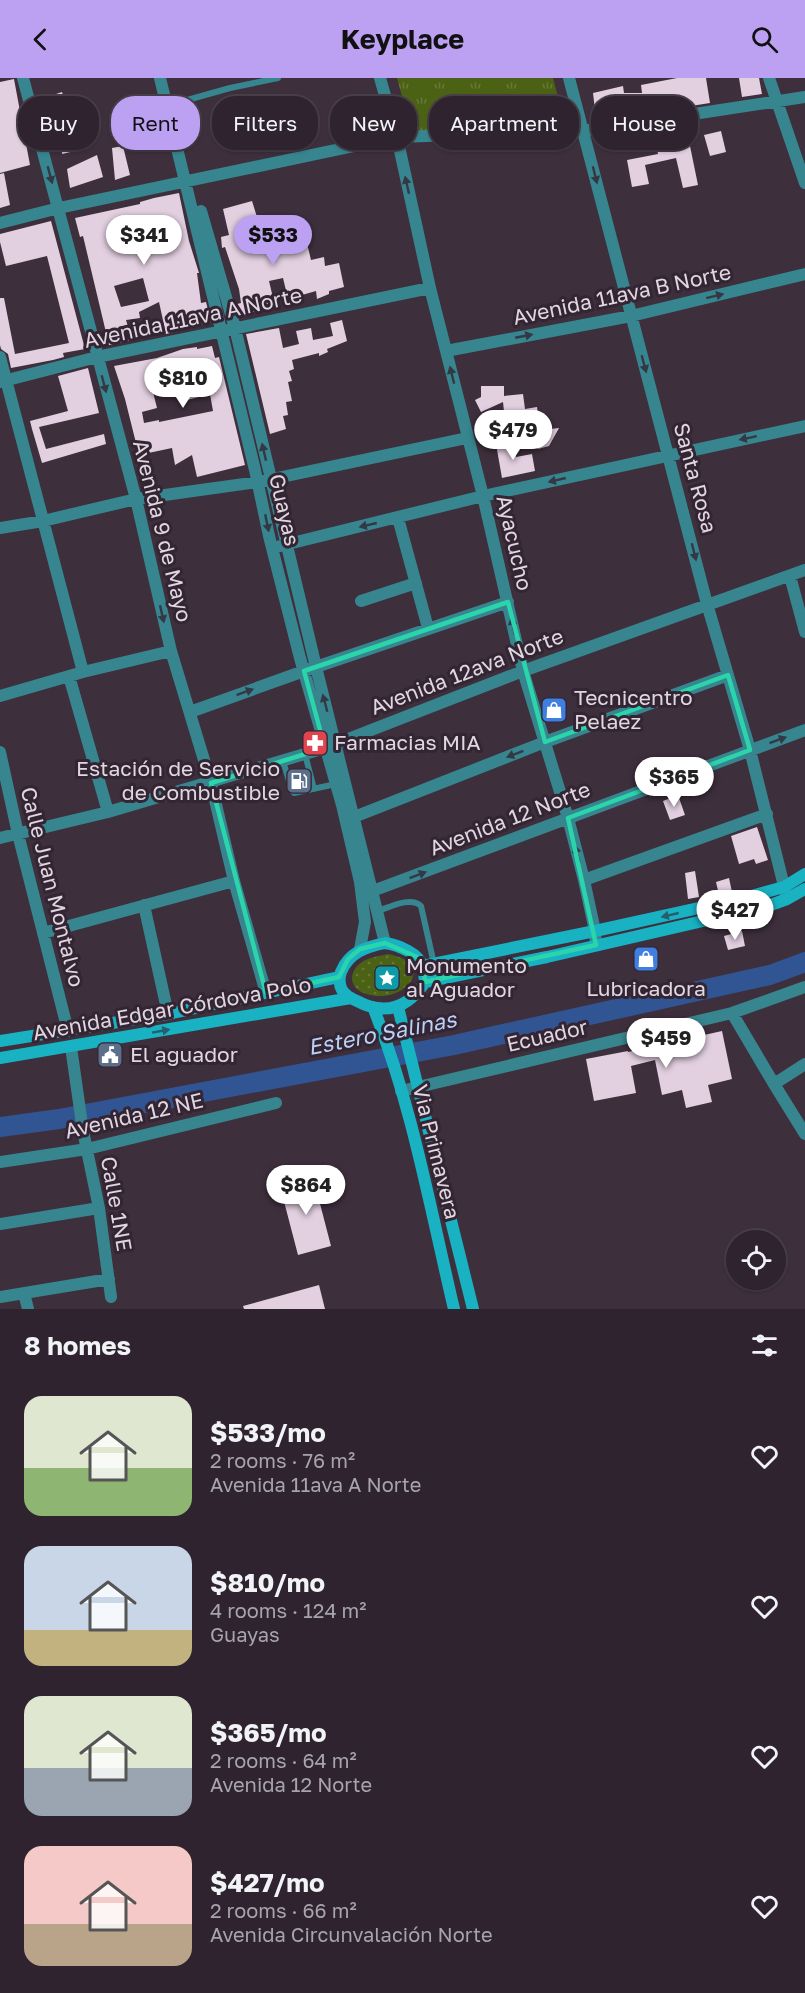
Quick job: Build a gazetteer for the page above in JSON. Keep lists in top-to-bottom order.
{
  "streets": {
    "main road": ["Avenida Edgar Córdova Polo", "Via Primavera"],
    "street": [
      "Avenida 11ava B Norte",
      "Avenida 11ava A Norte",
      "Santa Rosa",
      "Guayas",
      "Avenida 9 de Mayo",
      "Ayacucho",
      "Avenida 12ava Norte",
      "Avenida 12 Norte",
      "Calle Juan Montalvo",
      "Ecuador",
      "Avenida 12 NE",
      "Calle 1NE"
    ]
  },
  "crossings": [
    ["Avenida 11ava B Norte", "Santa Rosa"],
    ["Avenida 11ava B Norte", "Ayacucho"],
    ["Avenida 11ava A Norte", "Guayas"],
    ["Avenida 11ava A Norte", "Avenida 9 de Mayo"],
    ["Avenida 11ava A Norte", "Ayacucho"],
    ["Santa Rosa", "Avenida 12ava Norte"],
    ["Santa Rosa", "Avenida 12 Norte"],
    ["Guayas", "Avenida 12ava Norte"],
    ["Guayas", "Avenida 12 Norte"],
    ["Guayas", "Avenida Edgar Córdova Polo"],
    ["Guayas", "Via Primavera"],
    ["Avenida 9 de Mayo", "Avenida 12ava Norte"],
    ["Avenida 9 de Mayo", "Avenida Edgar Córdova Polo"],
    ["Ayacucho", "Avenida 12ava Norte"],
    ["Ayacucho", "Avenida 12 Norte"],
    ["Avenida 12ava Norte", "Calle Juan Montalvo"],
    ["Calle Juan Montalvo", "Avenida Edgar Córdova Polo"],
    ["Avenida Edgar Córdova Polo", "Via Primavera"],
    ["Avenida Edgar Córdova Polo", "Calle 1NE"],
    ["Ecuador", "Via Primavera"],
    ["Avenida 12 NE", "Calle 1NE"]
  ],
  "one_way": ["Avenida 11ava B Norte", "Santa Rosa", "Ayacucho"],
  "water": ["Estero Salinas"],
  "places": {
    "shop": ["Tecnicentro Pelaez", "Lubricadora"],
    "pharmacy": ["Farmacias MIA"],
    "fuel station": ["Estación de Servicio de Combustible"],
    "place": ["Monumento al Aguador"],
    "public building": ["El aguador"]
  },
  "page": {
    "header": "Keyplace",
    "chip": [
      "Buy",
      "Rent",
      "Filters",
      "New",
      "Apartment",
      "House"
    ],
    "price": [
      "$341",
      "$533",
      "$810",
      "$479",
      "$365",
      "$427",
      "$459",
      "$864"
    ],
    "heading": "8 homes",
    "list": [
      {
        "name": "$533/mo",
        "note": "2 rooms · 76 m² · Avenida 11ava A Norte"
      },
      {
        "name": "$810/mo",
        "note": "4 rooms · 124 m² · Guayas"
      },
      {
        "name": "$365/mo",
        "note": "2 rooms · 64 m² · Avenida 12 Norte"
      },
      {
        "name": "$427/mo",
        "note": "2 rooms · 66 m² · Avenida Circunvalación Norte"
      }
    ]
  }
}
